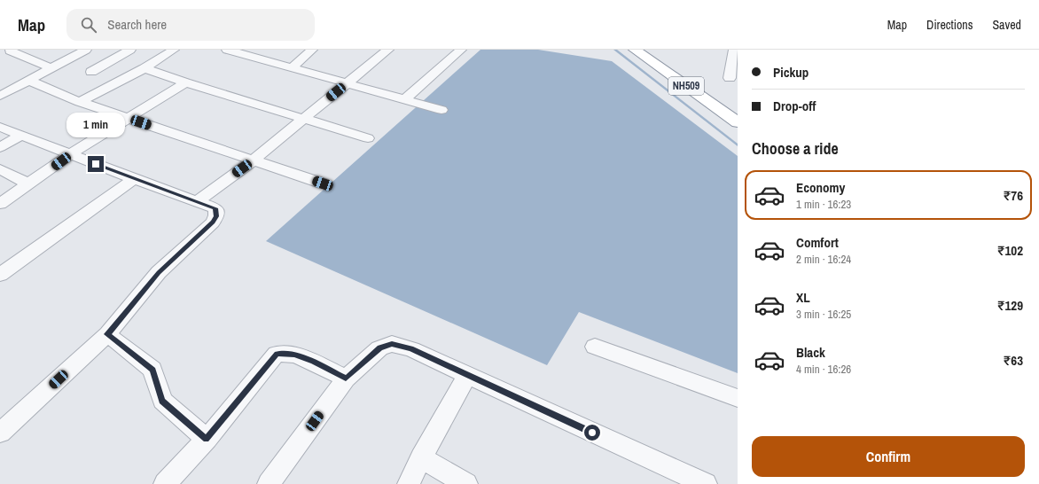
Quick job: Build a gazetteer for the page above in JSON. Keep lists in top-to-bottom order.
{
  "streets": {
    "highway": ["NH509"]
  },
  "page": {
    "header": "Map",
    "search": "Search here",
    "nav": ["Map", "Directions", "Saved"],
    "banner": ["Pickup", "Drop-off"],
    "bubble": "1 min",
    "heading": "Choose a ride",
    "list": [
      {
        "name": "Economy",
        "note": "1 min · 16:23",
        "value": "₹76"
      },
      {
        "name": "Comfort",
        "note": "2 min · 16:24",
        "value": "₹102"
      },
      {
        "name": "XL",
        "note": "3 min · 16:25",
        "value": "₹129"
      },
      {
        "name": "Black",
        "note": "4 min · 16:26",
        "value": "₹63"
      }
    ],
    "buttons": "Confirm"
  }
}
